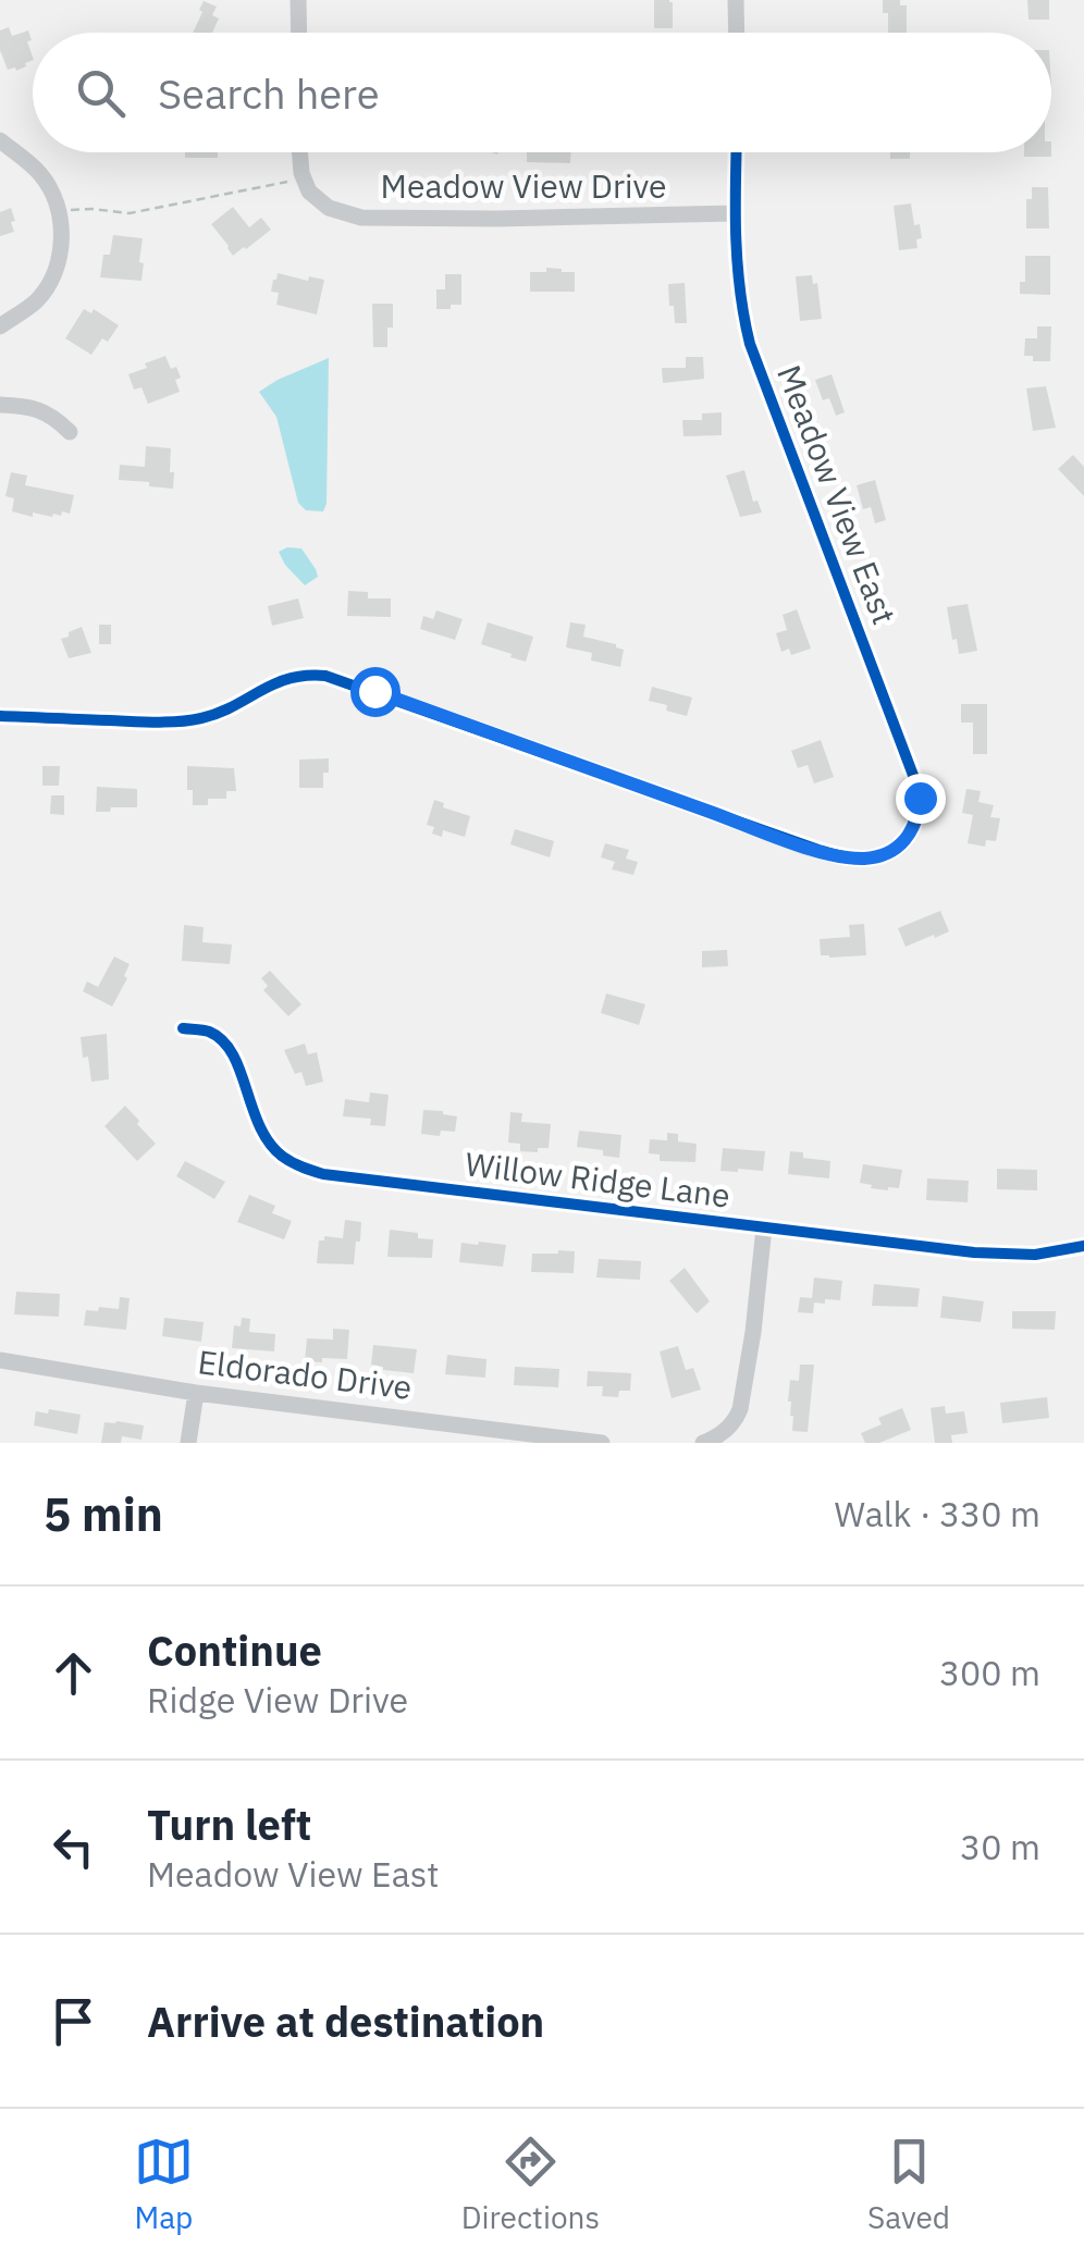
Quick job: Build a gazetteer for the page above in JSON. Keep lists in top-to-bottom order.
{
  "streets": {
    "street": [
      "Meadow View Drive",
      "Meadow View East",
      "Willow Ridge Lane",
      "Eldorado Drive"
    ]
  },
  "crossings": [
    ["Meadow View Drive", "Meadow View East"]
  ],
  "page": {
    "search": "Search here",
    "heading": ["5 min", "Walk · 330 m"],
    "list": [
      ["Continue", "Ridge View Drive", "300 m"],
      ["Turn left", "Meadow View East", "30 m"],
      "Arrive at destination"
    ],
    "nav": ["Map", "Directions", "Saved"]
  }
}
